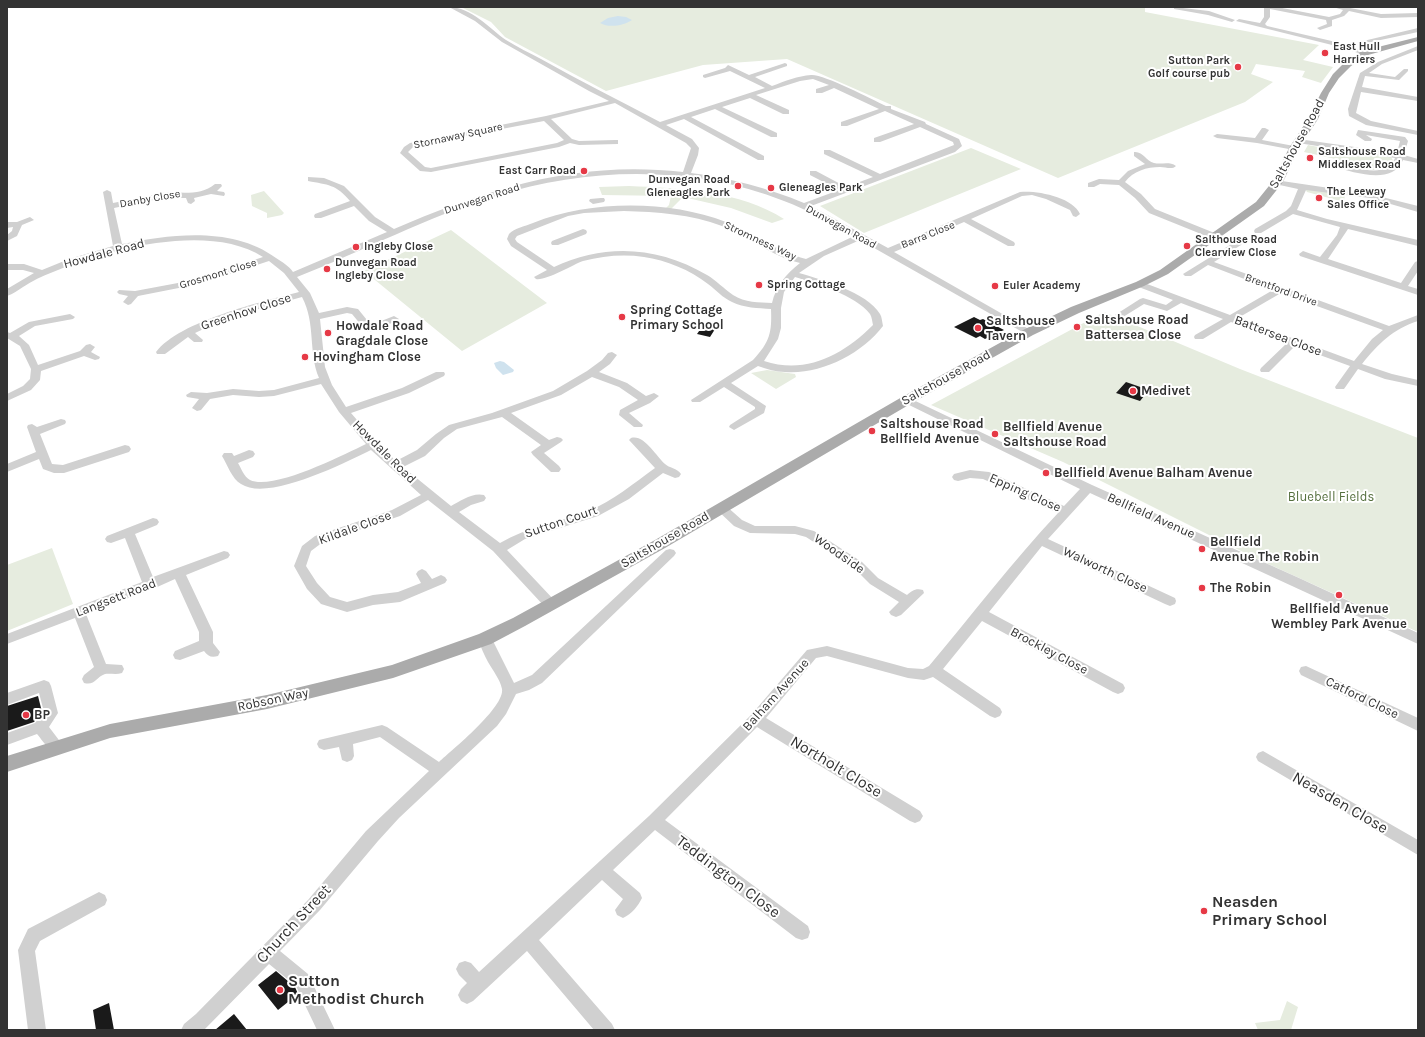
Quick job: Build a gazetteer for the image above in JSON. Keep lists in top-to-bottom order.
{
  "streets": {
    "main road": ["Saltshouse Road", "Robson Way"],
    "street": [
      "Stornaway Square",
      "Danby Close",
      "Dunvegan Road",
      "Barra Close",
      "Stromness Way",
      "Howdale Road",
      "Grosmont Close",
      "Brentford Drive",
      "Greenhow Close",
      "Battersea Close",
      "Epping Close",
      "Bellfield Avenue",
      "Sutton Court",
      "Kildale Close",
      "Woodside",
      "Walworth Close",
      "Langsett Road",
      "Brockley Close",
      "Balham Avenue",
      "Catford Close",
      "Northolt Close",
      "Neasden Close",
      "Teddington Close",
      "Church Street"
    ]
  },
  "crossings": [
    ["Saltshouse Road", "Dunvegan Road"],
    ["Saltshouse Road", "Howdale Road"],
    ["Saltshouse Road", "Battersea Close"],
    ["Saltshouse Road", "Bellfield Avenue"],
    ["Saltshouse Road", "Woodside"],
    ["Saltshouse Road", "Robson Way"],
    ["Danby Close", "Howdale Road"],
    ["Dunvegan Road", "Barra Close"],
    ["Dunvegan Road", "Howdale Road"],
    ["Howdale Road", "Grosmont Close"],
    ["Howdale Road", "Greenhow Close"],
    ["Howdale Road", "Sutton Court"],
    ["Howdale Road", "Kildale Close"],
    ["Balham Avenue", "Northolt Close"],
    ["Balham Avenue", "Teddington Close"]
  ],
  "parks": ["Bluebell Fields"],
  "places": [
    "East Hull Harriers",
    "Sutton Park Golf course pub",
    "Saltshouse Road Middlesex Road",
    "East Carr Road",
    "Dunvegan Road Gleneagles Park",
    "Gleneagles Park",
    "The Leeway Sales Office",
    "Salthouse Road Clearview Close",
    "Ingleby Close",
    "Dunvegan Road Ingleby Close",
    "Spring Cottage",
    "Euler Academy",
    "Spring Cottage Primary School",
    "Saltshouse Road Battersea Close",
    "Saltshouse Tavern",
    "Howdale Road Gragdale Close",
    "Hovingham Close",
    "Medivet",
    "Saltshouse Road Bellfield Avenue",
    "Bellfield Avenue Saltshouse Road",
    "Bellfield Avenue Balham Avenue",
    "Bellfield Avenue The Robin",
    "The Robin",
    "Bellfield Avenue Wembley Park Avenue",
    "BP",
    "Neasden Primary School",
    "Sutton Methodist Church"
  ]
}
